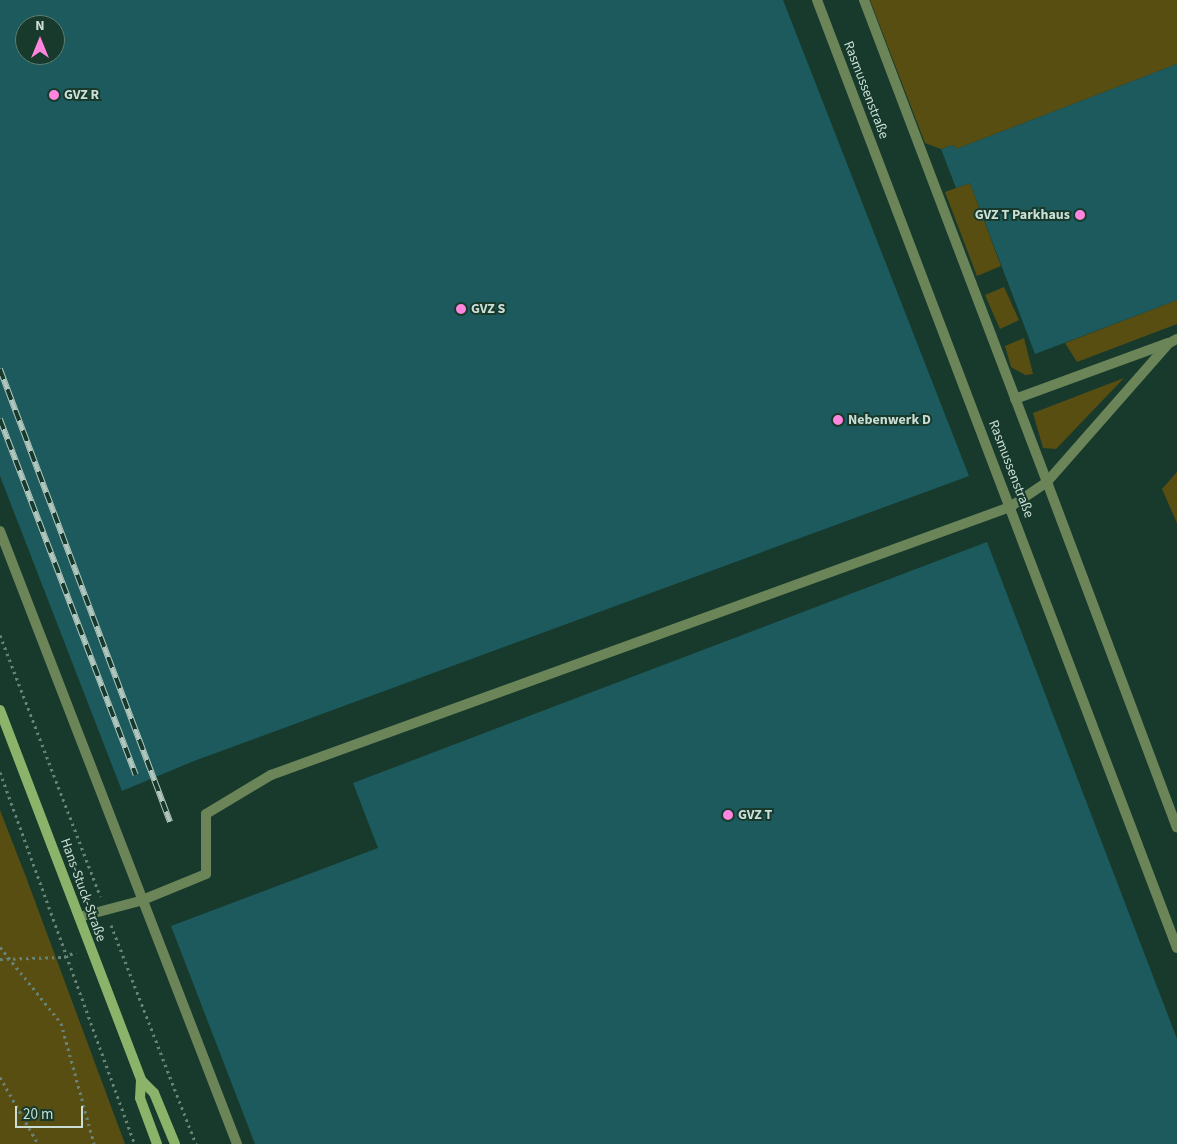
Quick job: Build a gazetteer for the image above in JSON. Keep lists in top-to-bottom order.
{
  "streets": {
    "main road": ["Hans-Stuck-Straße"],
    "street": ["Rasmussenstraße"]
  },
  "places": [
    "GVZ R",
    "GVZ T Parkhaus",
    "GVZ S",
    "Nebenwerk D",
    "GVZ T"
  ],
  "scale_bar": "20 m",
  "north": "top"
}
